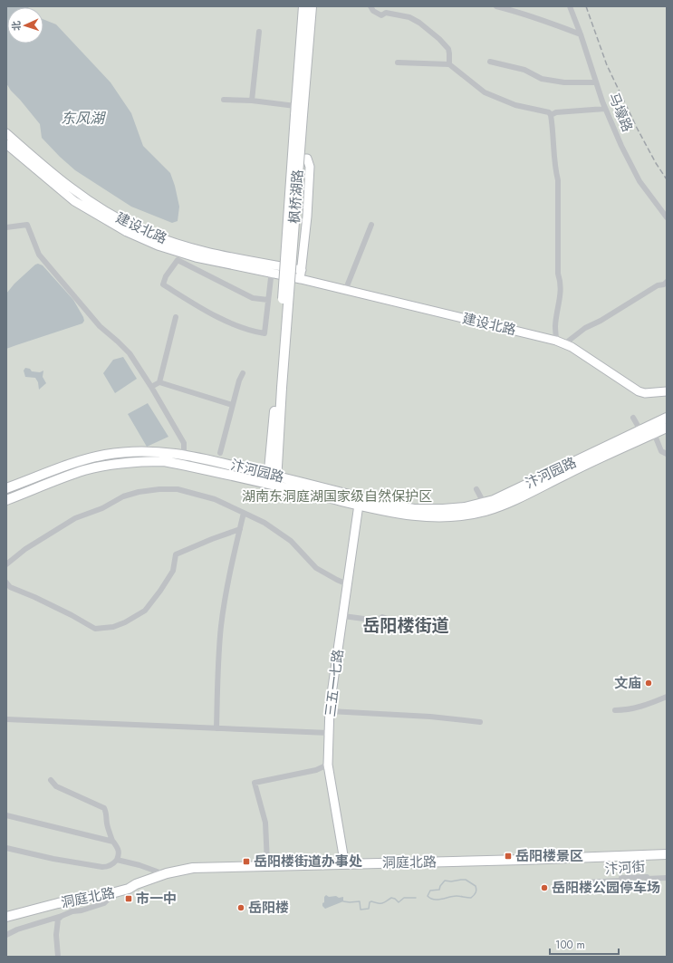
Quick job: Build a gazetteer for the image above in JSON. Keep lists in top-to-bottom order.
{
  "streets": {
    "main road": [
      "枫桥湖路",
      "建设北路",
      "汴河园路",
      "三五一七路",
      "洞庭北路"
    ],
    "street": ["马壕路", "汴河街"]
  },
  "crossings": [
    ["汴河园路", "三五一七路"],
    ["三五一七路", "洞庭北路"]
  ],
  "districts": ["岳阳楼街道"],
  "water": ["东风湖"],
  "parks": ["湖南东洞庭湖国家级自然保护区"],
  "places": {
    "other": ["文庙", "岳阳楼公园停车场", "岳阳楼"],
    "transit": ["岳阳楼景区", "岳阳楼街道办事处", "市一中"]
  },
  "scale_bar": "100 m",
  "north": "left"
}
